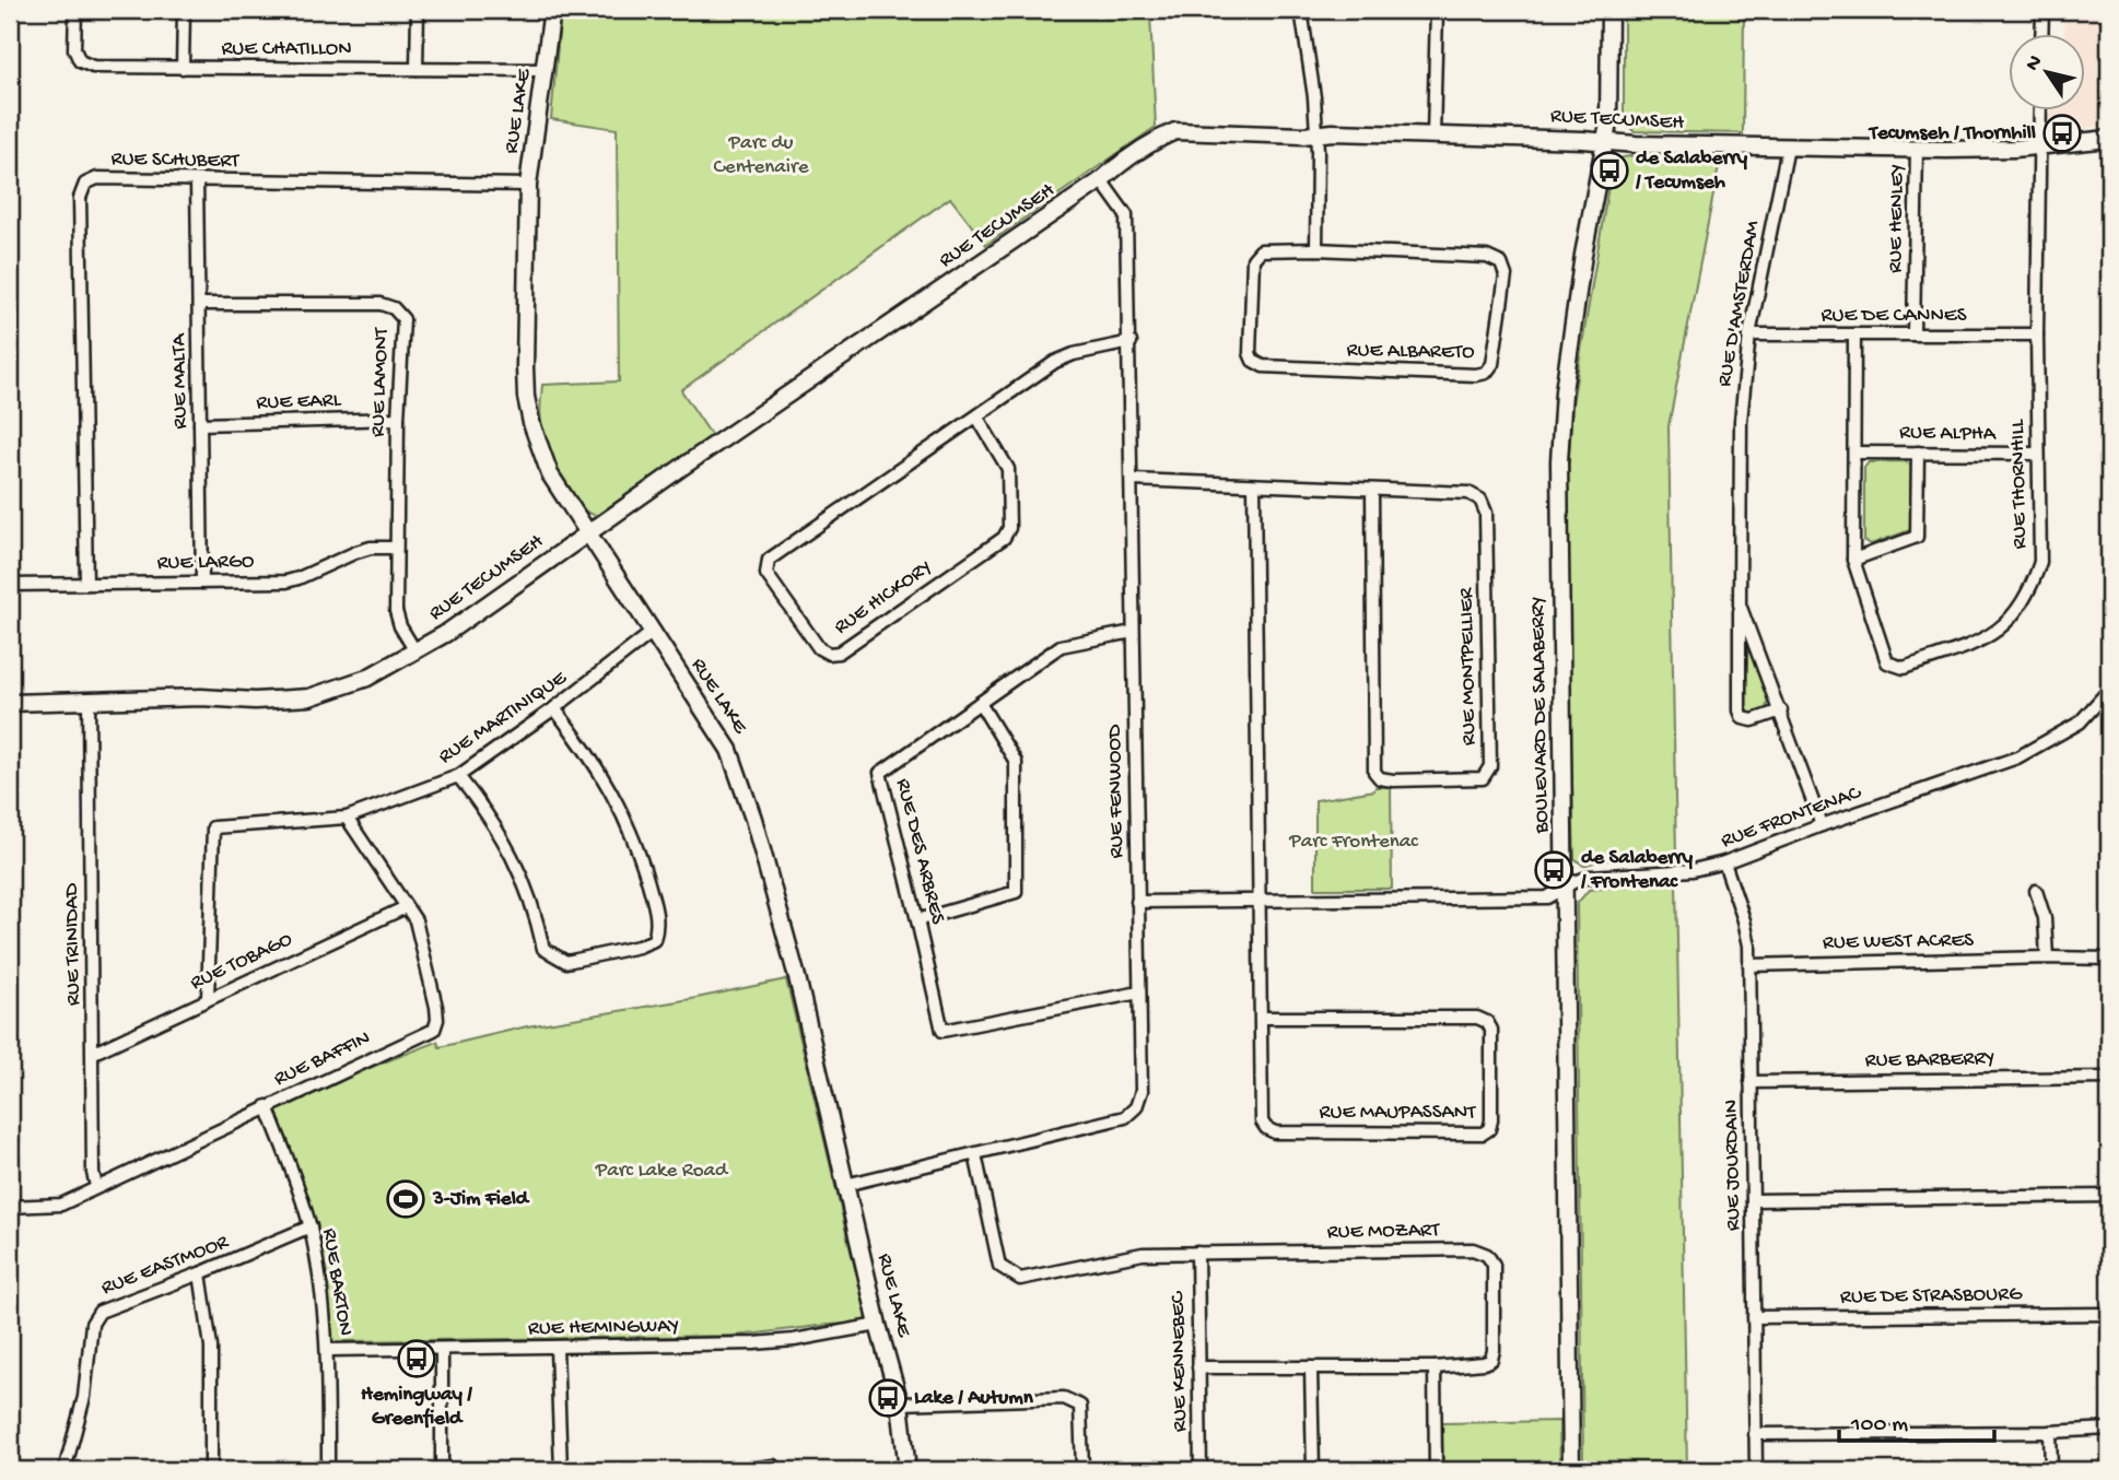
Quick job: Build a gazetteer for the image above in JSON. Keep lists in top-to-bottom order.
{
  "streets": {
    "street": [
      "RUE CHATILLON",
      "RUE LAKE",
      "RUE TECUMSEH",
      "RUE SCHUBERT",
      "RUE HENLEY",
      "RUE D'AMSTERDAM",
      "RUE DE CANNES",
      "RUE ALBARETO",
      "RUE MALTA",
      "RUE LAMONT",
      "RUE EARL",
      "RUE ALPHA",
      "RUE THORNHILL",
      "RUE LARGO",
      "RUE HICKORY",
      "RUE MONTPELLIER",
      "BOULEVARD DE SALABERRY",
      "RUE MARTINIQUE",
      "RUE FENWOOD",
      "RUE FRONTENAC",
      "RUE DES ARBRES",
      "RUE WEST ACRES",
      "RUE TRINIDAD",
      "RUE TOBAGO",
      "RUE BAFFIN",
      "RUE BARBERRY",
      "RUE MAUPASSANT",
      "RUE JOURDAIN",
      "RUE MOZART",
      "RUE EASTMOOR",
      "RUE BARTON",
      "RUE DE STRASBOURG",
      "RUE HEMINGWAY",
      "RUE KENNEBEC"
    ]
  },
  "crossings": [
    ["RUE CHATILLON", "RUE LAKE"],
    ["RUE LAKE", "RUE TECUMSEH"],
    ["RUE LAKE", "RUE SCHUBERT"],
    ["RUE LAKE", "RUE MARTINIQUE"],
    ["RUE LAKE", "RUE FENWOOD"],
    ["RUE LAKE", "RUE HEMINGWAY"],
    ["RUE TECUMSEH", "RUE HENLEY"],
    ["RUE TECUMSEH", "RUE D'AMSTERDAM"],
    ["RUE TECUMSEH", "RUE LAMONT"],
    ["RUE TECUMSEH", "RUE THORNHILL"],
    ["RUE TECUMSEH", "BOULEVARD DE SALABERRY"],
    ["RUE TECUMSEH", "RUE FENWOOD"],
    ["RUE TECUMSEH", "RUE TRINIDAD"],
    ["RUE SCHUBERT", "RUE MALTA"],
    ["RUE SCHUBERT", "RUE LARGO"],
    ["RUE HENLEY", "RUE DE CANNES"],
    ["RUE D'AMSTERDAM", "RUE DE CANNES"],
    ["RUE D'AMSTERDAM", "RUE FRONTENAC"],
    ["RUE DE CANNES", "RUE THORNHILL"],
    ["RUE MALTA", "RUE LAMONT"],
    ["RUE MALTA", "RUE EARL"],
    ["RUE MALTA", "RUE LARGO"],
    ["RUE LAMONT", "RUE EARL"],
    ["RUE LAMONT", "RUE LARGO"],
    ["RUE ALPHA", "RUE THORNHILL"],
    ["RUE HICKORY", "RUE FENWOOD"],
    ["RUE MONTPELLIER", "RUE FENWOOD"],
    ["RUE MONTPELLIER", "RUE MAUPASSANT"],
    ["BOULEVARD DE SALABERRY", "RUE FRONTENAC"],
    ["RUE MARTINIQUE", "RUE TOBAGO"],
    ["RUE MARTINIQUE", "RUE BAFFIN"],
    ["RUE FENWOOD", "RUE FRONTENAC"],
    ["RUE FENWOOD", "RUE DES ARBRES"],
    ["RUE FENWOOD", "RUE MOZART"],
    ["RUE FRONTENAC", "RUE MAUPASSANT"],
    ["RUE FRONTENAC", "RUE JOURDAIN"],
    ["RUE WEST ACRES", "RUE JOURDAIN"],
    ["RUE TRINIDAD", "RUE TOBAGO"],
    ["RUE TRINIDAD", "RUE BAFFIN"],
    ["RUE TOBAGO", "RUE BAFFIN"],
    ["RUE BAFFIN", "RUE BARTON"],
    ["RUE BARBERRY", "RUE JOURDAIN"],
    ["RUE JOURDAIN", "RUE DE STRASBOURG"],
    ["RUE MOZART", "RUE KENNEBEC"],
    ["RUE EASTMOOR", "RUE BARTON"],
    ["RUE BARTON", "RUE HEMINGWAY"]
  ],
  "parks": ["Parc du Centenaire", "Parc Frontenac", "Parc Lake Road"],
  "places": {
    "bus stop": [
      "Tecumseh / Thornhill",
      "de Salaberry / Tecumseh",
      "de Salaberry / Frontenac",
      "Hemingway / Greenfield",
      "Lake / Autumn"
    ],
    "sports": ["3-Jim Field"]
  },
  "scale_bar": "100 m",
  "north": "top left"
}
